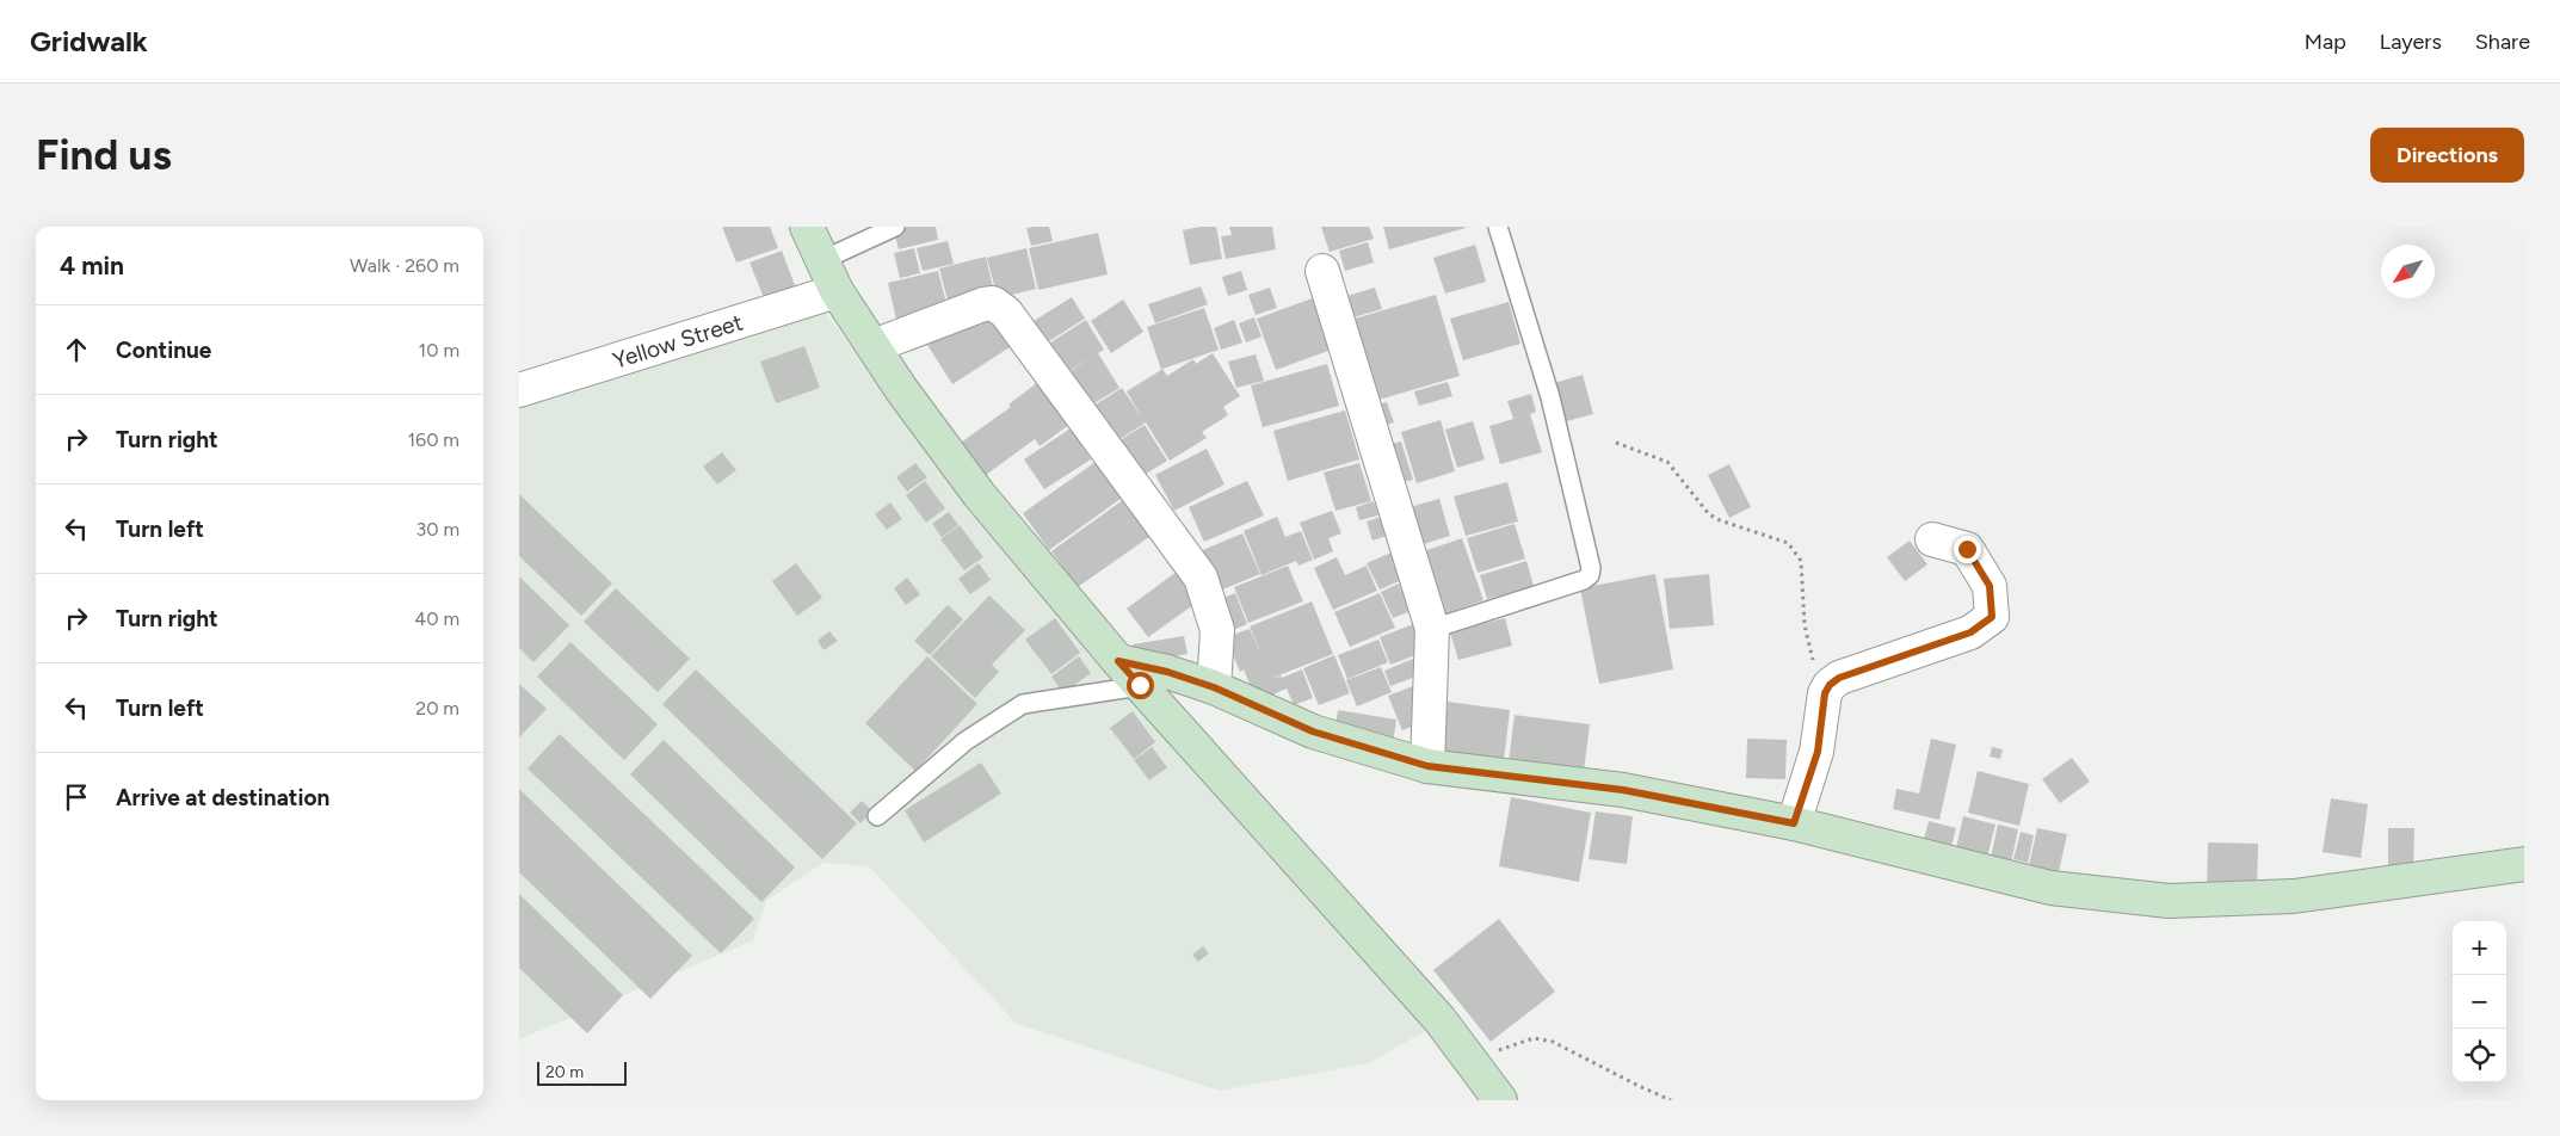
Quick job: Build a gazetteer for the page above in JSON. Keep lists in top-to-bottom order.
{
  "streets": {
    "street": ["Yellow Street"]
  },
  "scale_bar": "20 m",
  "north": "bottom left",
  "page": {
    "header": "Gridwalk",
    "nav": ["Map", "Layers", "Share"],
    "buttons": "Directions",
    "title": "Find us",
    "heading": ["4 min", "Walk · 260 m"],
    "list": [
      ["Continue", "10 m"],
      ["Turn right", "160 m"],
      ["Turn left", "30 m"],
      ["Turn right", "40 m"],
      ["Turn left", "20 m"],
      "Arrive at destination"
    ],
    "map_buttons": ["+", "−"],
    "scale": "20 m"
  }
}
